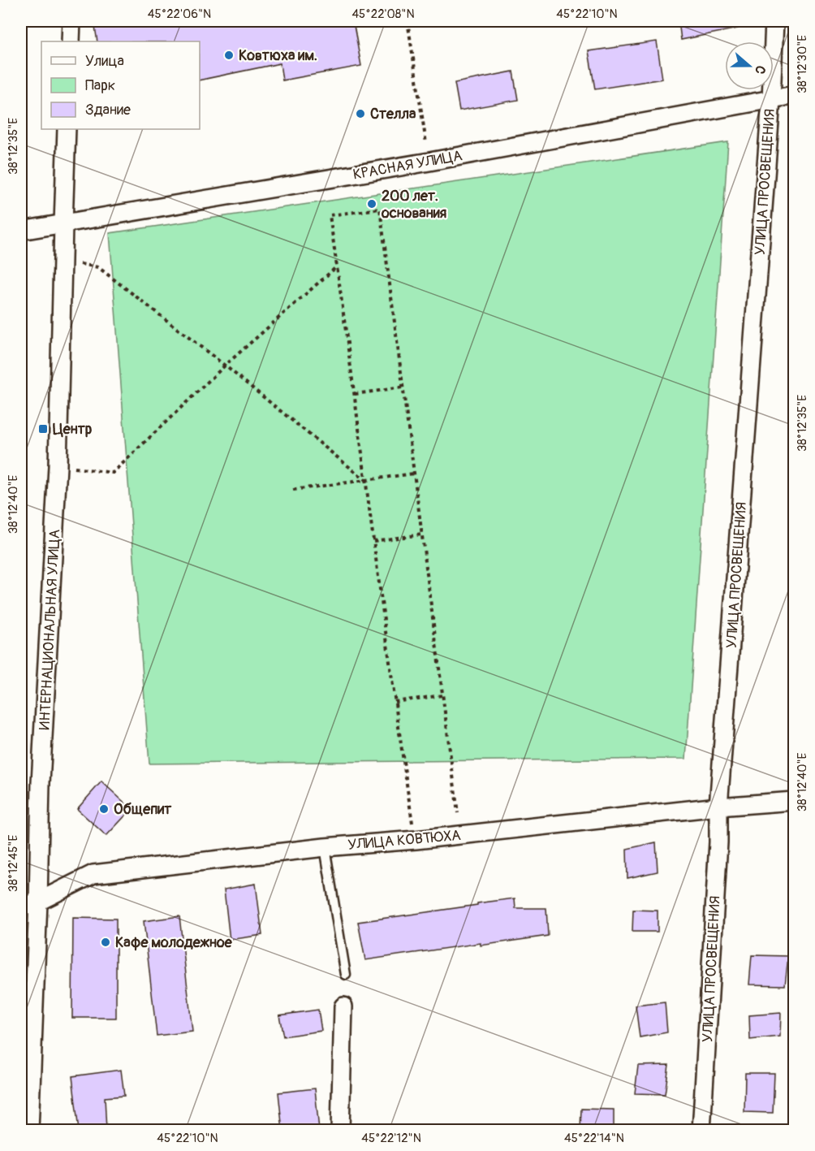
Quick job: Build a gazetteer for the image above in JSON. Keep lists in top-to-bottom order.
{
  "streets": {
    "street": [
      "КРАСНАЯ УЛИЦА",
      "УЛИЦА ПРОСВЕЩЕНИЯ",
      "ИНТЕРНАЦИОНАЛЬНАЯ УЛИЦА",
      "УЛИЦА КОВТЮХА"
    ]
  },
  "crossings": [
    ["КРАСНАЯ УЛИЦА", "УЛИЦА ПРОСВЕЩЕНИЯ"],
    ["КРАСНАЯ УЛИЦА", "ИНТЕРНАЦИОНАЛЬНАЯ УЛИЦА"],
    ["УЛИЦА ПРОСВЕЩЕНИЯ", "УЛИЦА КОВТЮХА"],
    ["ИНТЕРНАЦИОНАЛЬНАЯ УЛИЦА", "УЛИЦА КОВТЮХА"]
  ],
  "places": {
    "other": [
      "Ковтюха им.",
      "Стелла",
      "200 лет. основания",
      "Общепит",
      "Кафе молодежное"
    ],
    "transit": ["Центр"]
  },
  "legend": ["Улица", "Парк", "Здание"],
  "north": "right",
  "coordinates": [
    "45°22'06\"N",
    "45°22'08\"N",
    "45°22'10\"N",
    "38°12'30\"E",
    "38°12'35\"E",
    "38°12'40\"E",
    "38°12'45\"E",
    "45°22'12\"N",
    "45°22'14\"N"
  ]
}
